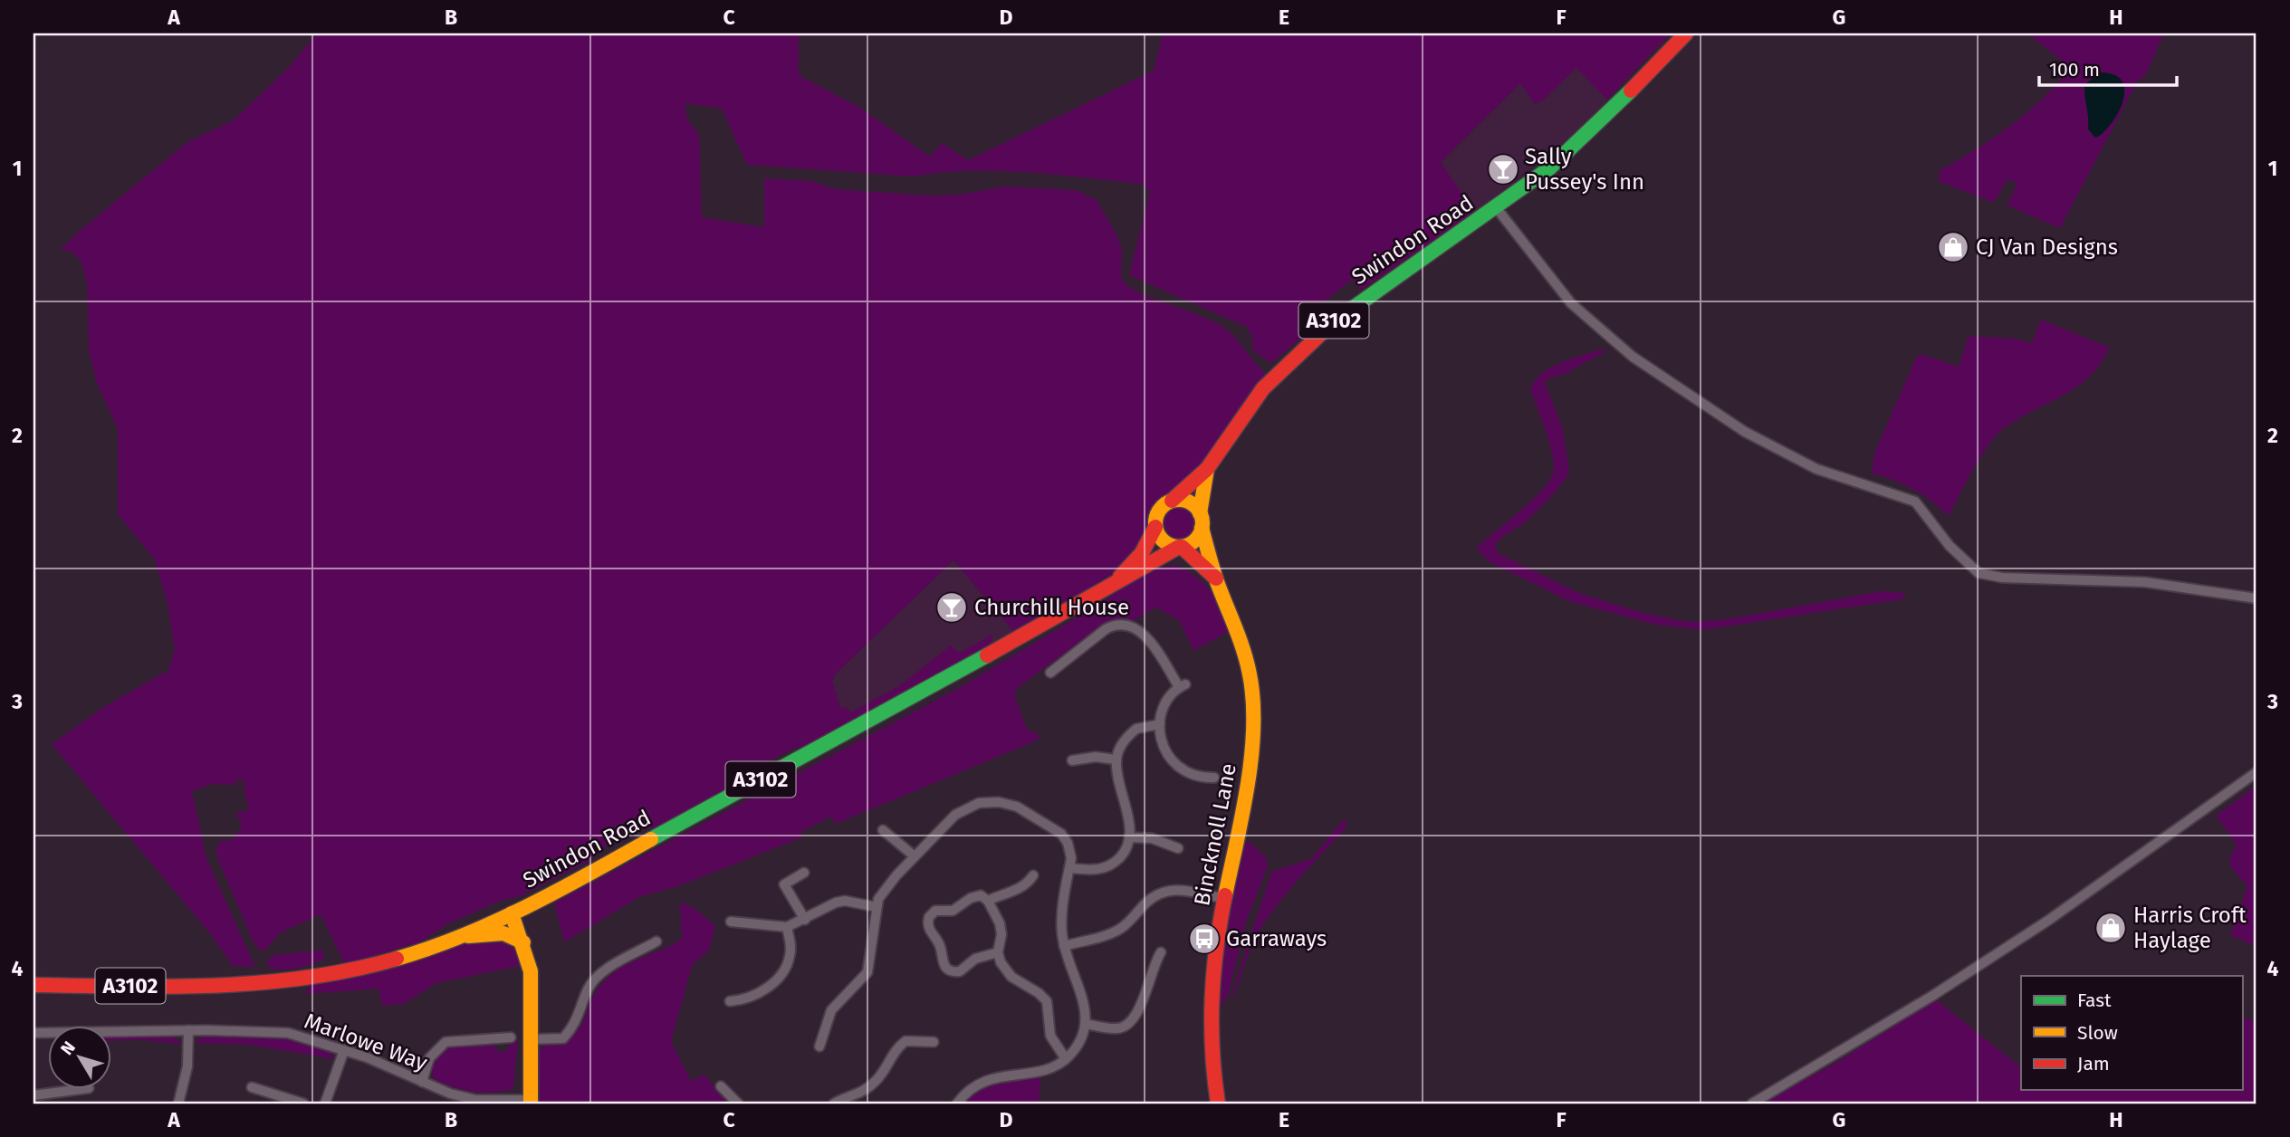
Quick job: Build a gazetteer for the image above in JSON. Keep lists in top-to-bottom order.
{
  "streets": {
    "main road": ["Swindon Road", "A3102", "Bincknoll Lane"],
    "street": ["Marlowe Way"]
  },
  "crossings": [
    ["Swindon Road", "Bincknoll Lane"]
  ],
  "places": {
    "bar": ["Sally Pussey's Inn", "Churchill House"],
    "shop": ["CJ Van Designs", "Harris Croft Haylage"],
    "bus stop": ["Garraways"]
  },
  "legend": ["Fast", "Slow", "Jam"],
  "scale_bar": "100 m",
  "north": "top left",
  "grid": {
    "columns": [
      "A",
      "B",
      "C",
      "D",
      "E",
      "F",
      "G",
      "H"
    ],
    "rows": [
      "1",
      "2",
      "3",
      "4"
    ]
  }
}
